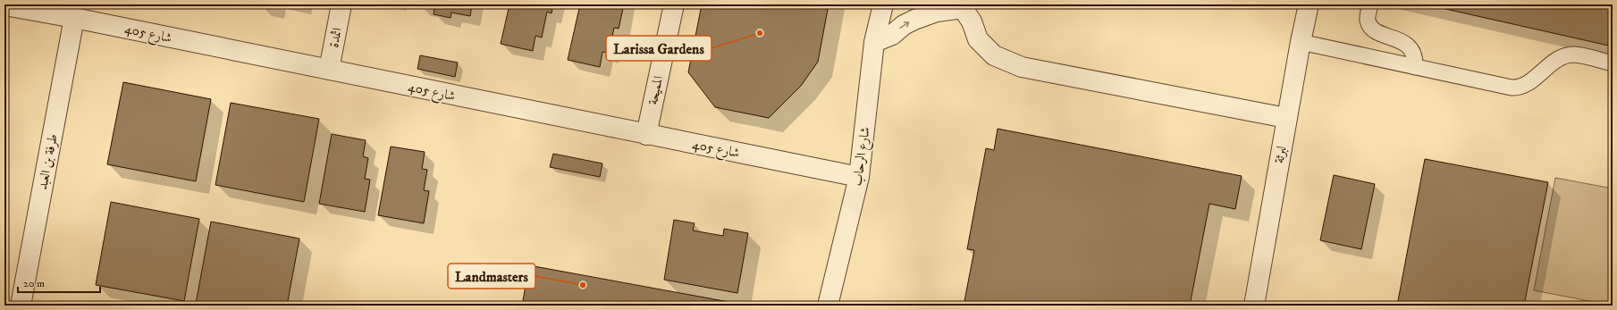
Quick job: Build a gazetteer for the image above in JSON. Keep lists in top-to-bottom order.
{
  "streets": {
    "street": [
      "شارع 405",
      "اثمدة",
      "المميحة",
      "لبرثة",
      "شارع الرحاب",
      "طرفة بن العبد"
    ]
  },
  "crossings": [
    ["شارع 405", "اثمدة"],
    ["شارع 405", "المميحة"],
    ["شارع 405", "شارع الرحاب"],
    ["شارع 405", "طرفة بن العبد"]
  ],
  "places": ["Larissa Gardens", "Landmasters"],
  "scale_bar": "20 m"
}
